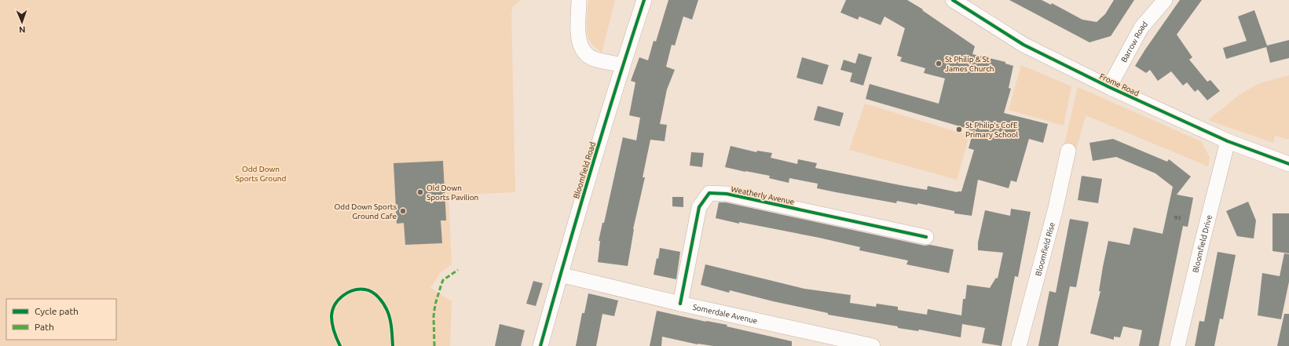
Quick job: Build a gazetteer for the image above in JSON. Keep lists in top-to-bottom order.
{
  "streets": {
    "street": [
      "Barrow Road",
      "Frome Road",
      "Bloomfield Road",
      "Weatherly Avenue",
      "Bloomfield Drive",
      "Bloomfield Rise",
      "Somerdale Avenue"
    ]
  },
  "crossings": [
    ["Barrow Road", "Frome Road"],
    ["Frome Road", "Bloomfield Drive"],
    ["Bloomfield Road", "Somerdale Avenue"],
    ["Weatherly Avenue", "Somerdale Avenue"]
  ],
  "parks": ["Odd Down Sports Ground"],
  "places": [
    "St Philip & St James Church",
    "St Philip's CofE Primary School",
    "Old Down Sports Pavilion",
    "Odd Down Sports Ground Cafe"
  ],
  "house_numbers": ["93"],
  "legend": ["Cycle path", "Path"],
  "north": "bottom"
}
